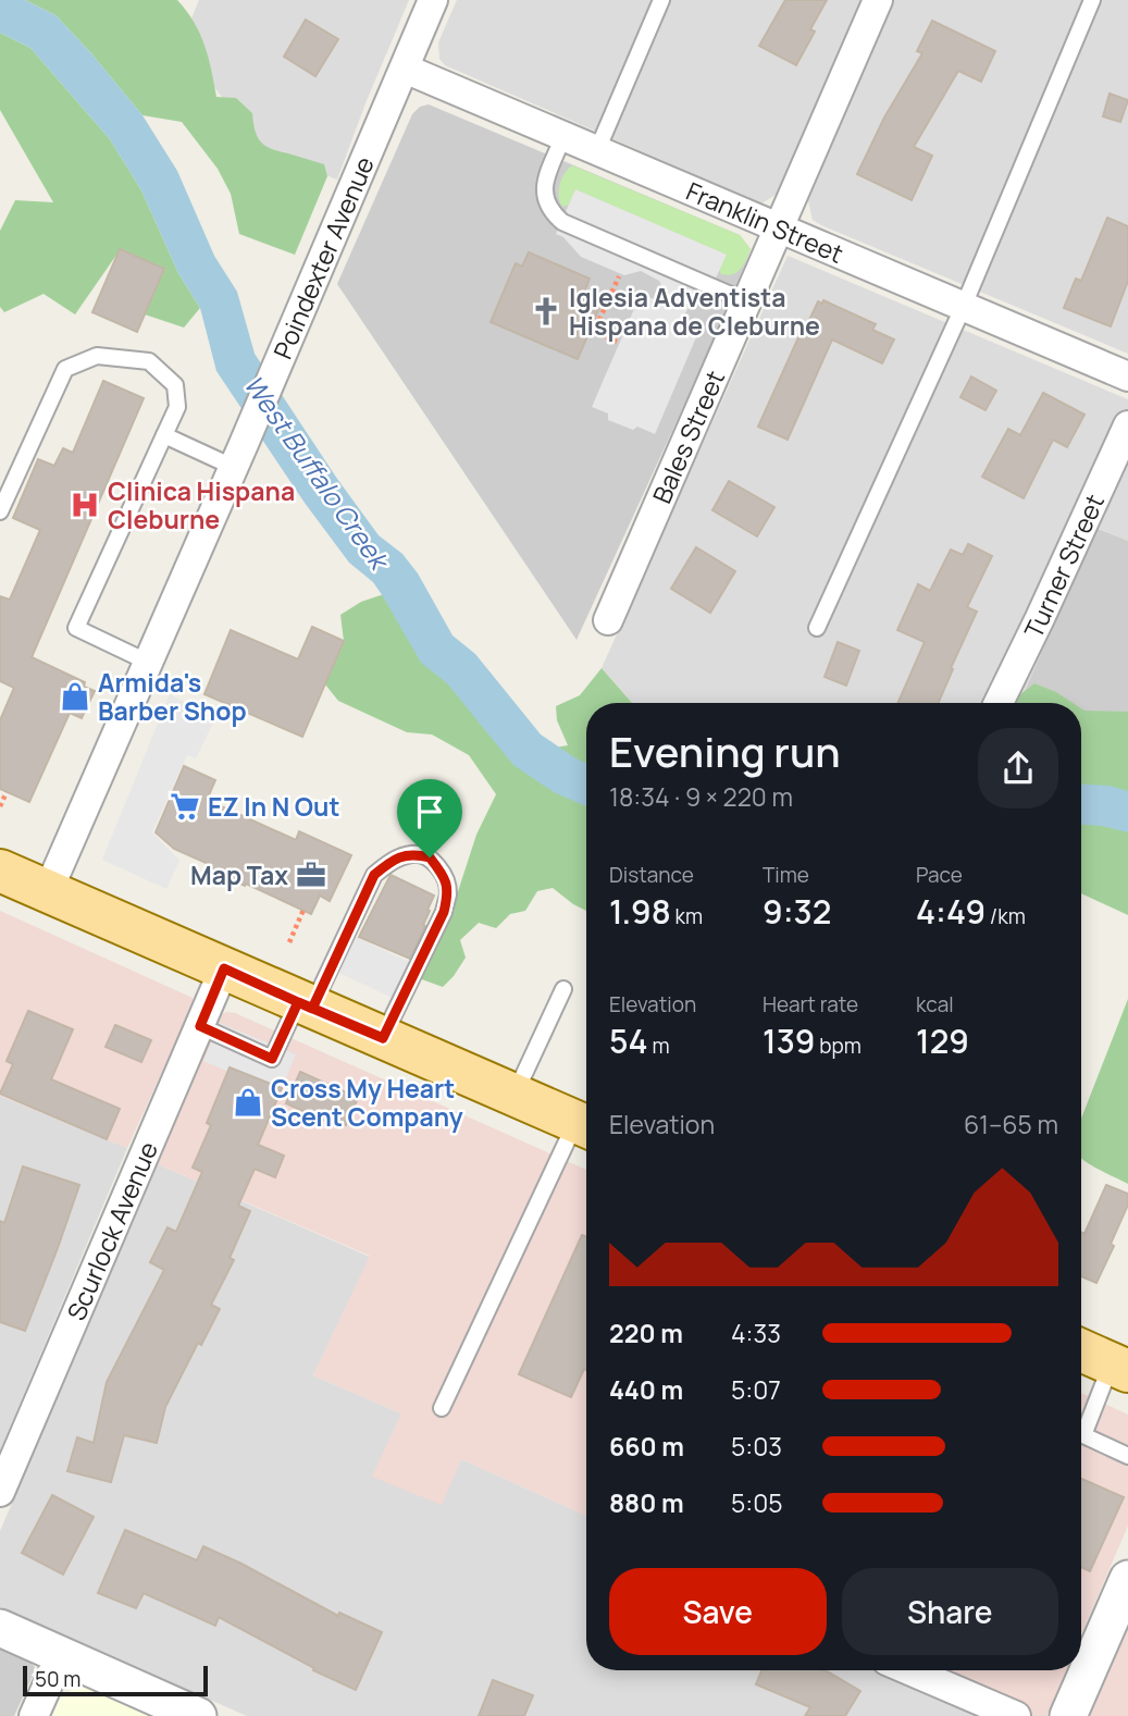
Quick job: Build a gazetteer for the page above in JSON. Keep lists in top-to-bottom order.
{
  "streets": {
    "street": [
      "Franklin Street",
      "Poindexter Avenue",
      "Bales Street",
      "Turner Street",
      "Scurlock Avenue"
    ]
  },
  "crossings": [
    ["Franklin Street", "Poindexter Avenue"],
    ["Franklin Street", "Bales Street"]
  ],
  "water": ["West Buffalo Creek"],
  "places": {
    "church": ["Iglesia Adventista Hispana de Cleburne"],
    "hospital": ["Clinica Hispana Cleburne"],
    "shop": ["Armida's Barber Shop", "Cross My Heart Scent Company"],
    "supermarket": ["EZ In N Out"],
    "office": ["Map Tax"]
  },
  "scale_bar": "50 m",
  "page": {
    "heading": ["Evening run", "18:34 · 9 × 220 m"],
    "stats": [
      ["Distance", "1.98 km"],
      ["Time", "9:32"],
      ["Pace", "4:49 /km"],
      ["Elevation", "54 m"],
      ["Heart rate", "139 bpm"],
      ["kcal", "129"]
    ],
    "chart": ["Elevation", "61–65 m"],
    "list": [
      {
        "name": "220 m",
        "note": "4:33"
      },
      {
        "name": "440 m",
        "note": "5:07"
      },
      {
        "name": "660 m",
        "note": "5:03"
      },
      {
        "name": "880 m",
        "note": "5:05"
      }
    ],
    "buttons": ["Save", "Share"],
    "scale": "50 m"
  }
}
